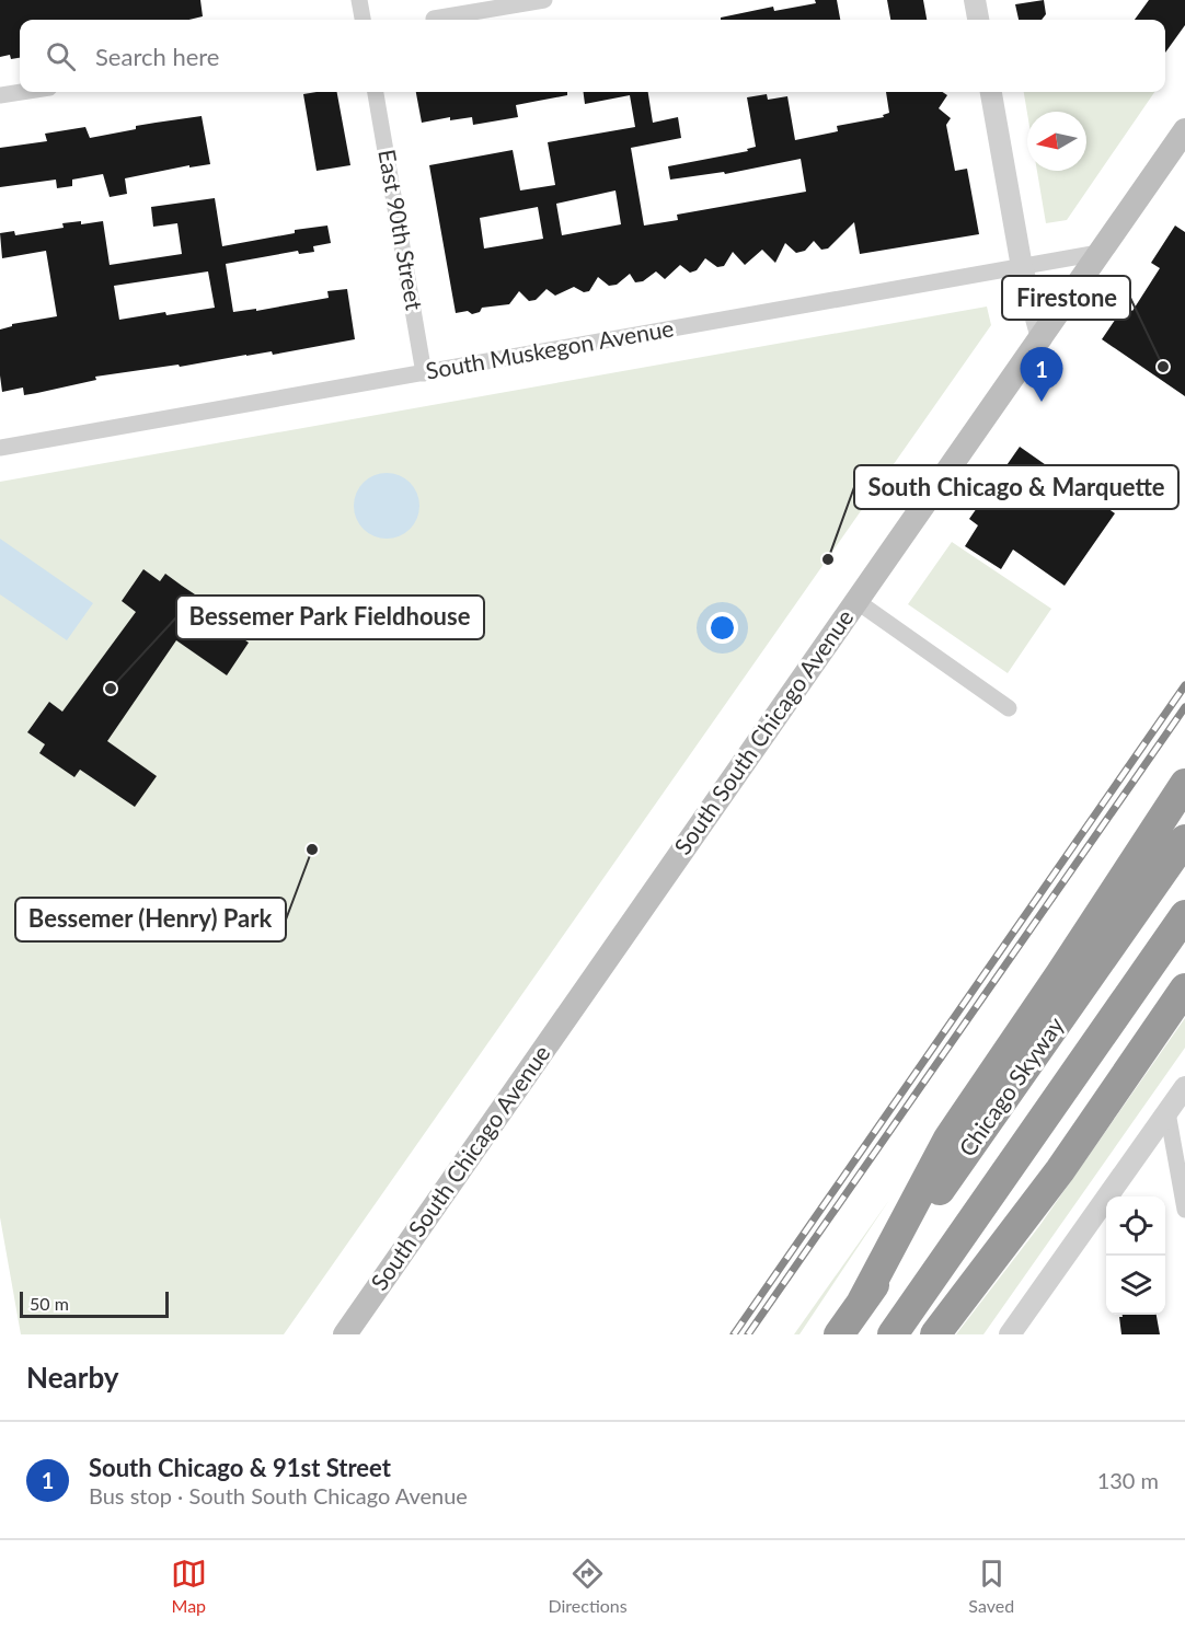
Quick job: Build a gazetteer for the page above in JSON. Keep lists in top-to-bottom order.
{
  "streets": {
    "highway": ["Chicago Skyway"],
    "main road": ["South South Chicago Avenue"],
    "street": ["East 90th Street", "South Muskegon Avenue"]
  },
  "crossings": [
    ["East 90th Street", "South Muskegon Avenue"],
    ["South Muskegon Avenue", "South South Chicago Avenue"]
  ],
  "places": [
    "Firestone",
    "South Chicago & Marquette",
    "Bessemer Park Fieldhouse",
    "Bessemer (Henry) Park"
  ],
  "scale_bar": "50 m",
  "north": "left",
  "page": {
    "search": "Search here",
    "pins": "1",
    "scale": "50 m",
    "heading": "Nearby",
    "list": [
      {
        "mark": "1",
        "name": "South Chicago & 91st Street",
        "note": "Bus stop · South South Chicago Avenue",
        "value": "130 m"
      }
    ],
    "nav": ["Map", "Directions", "Saved"]
  }
}
